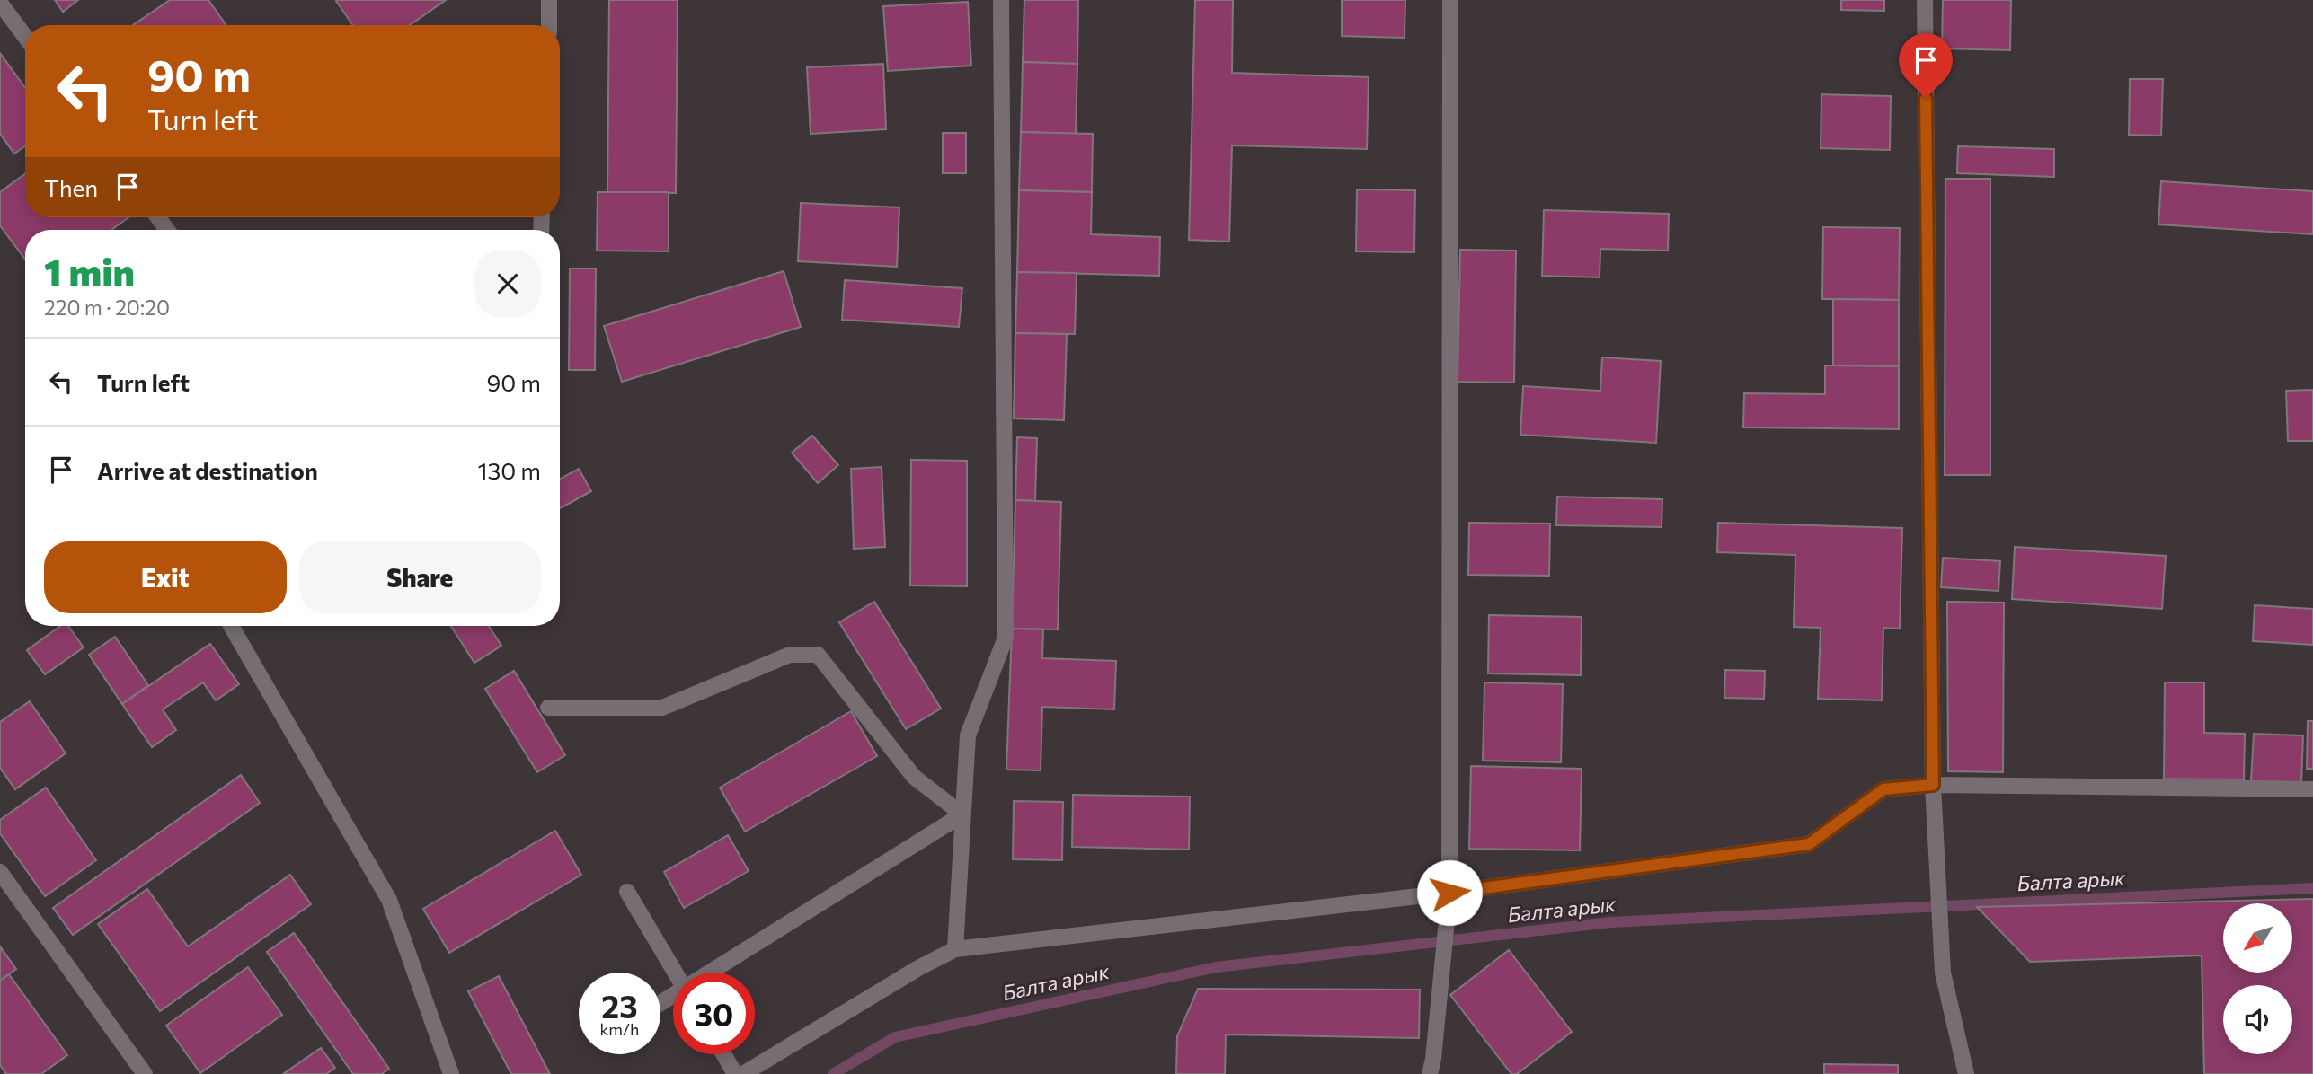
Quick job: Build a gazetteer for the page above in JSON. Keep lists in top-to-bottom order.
{
  "water": ["Балта арык"],
  "north": "bottom left",
  "page": {
    "turn": ["90 m", "Turn left"],
    "then": "Then",
    "heading": ["1 min", "220 m · 20:20"],
    "list": [
      {
        "name": "Turn left",
        "value": "90 m"
      },
      {
        "name": "Arrive at destination",
        "value": "130 m"
      }
    ],
    "buttons": ["Exit", "Share"],
    "speed": "23 km/h",
    "limit": "30"
  }
}
